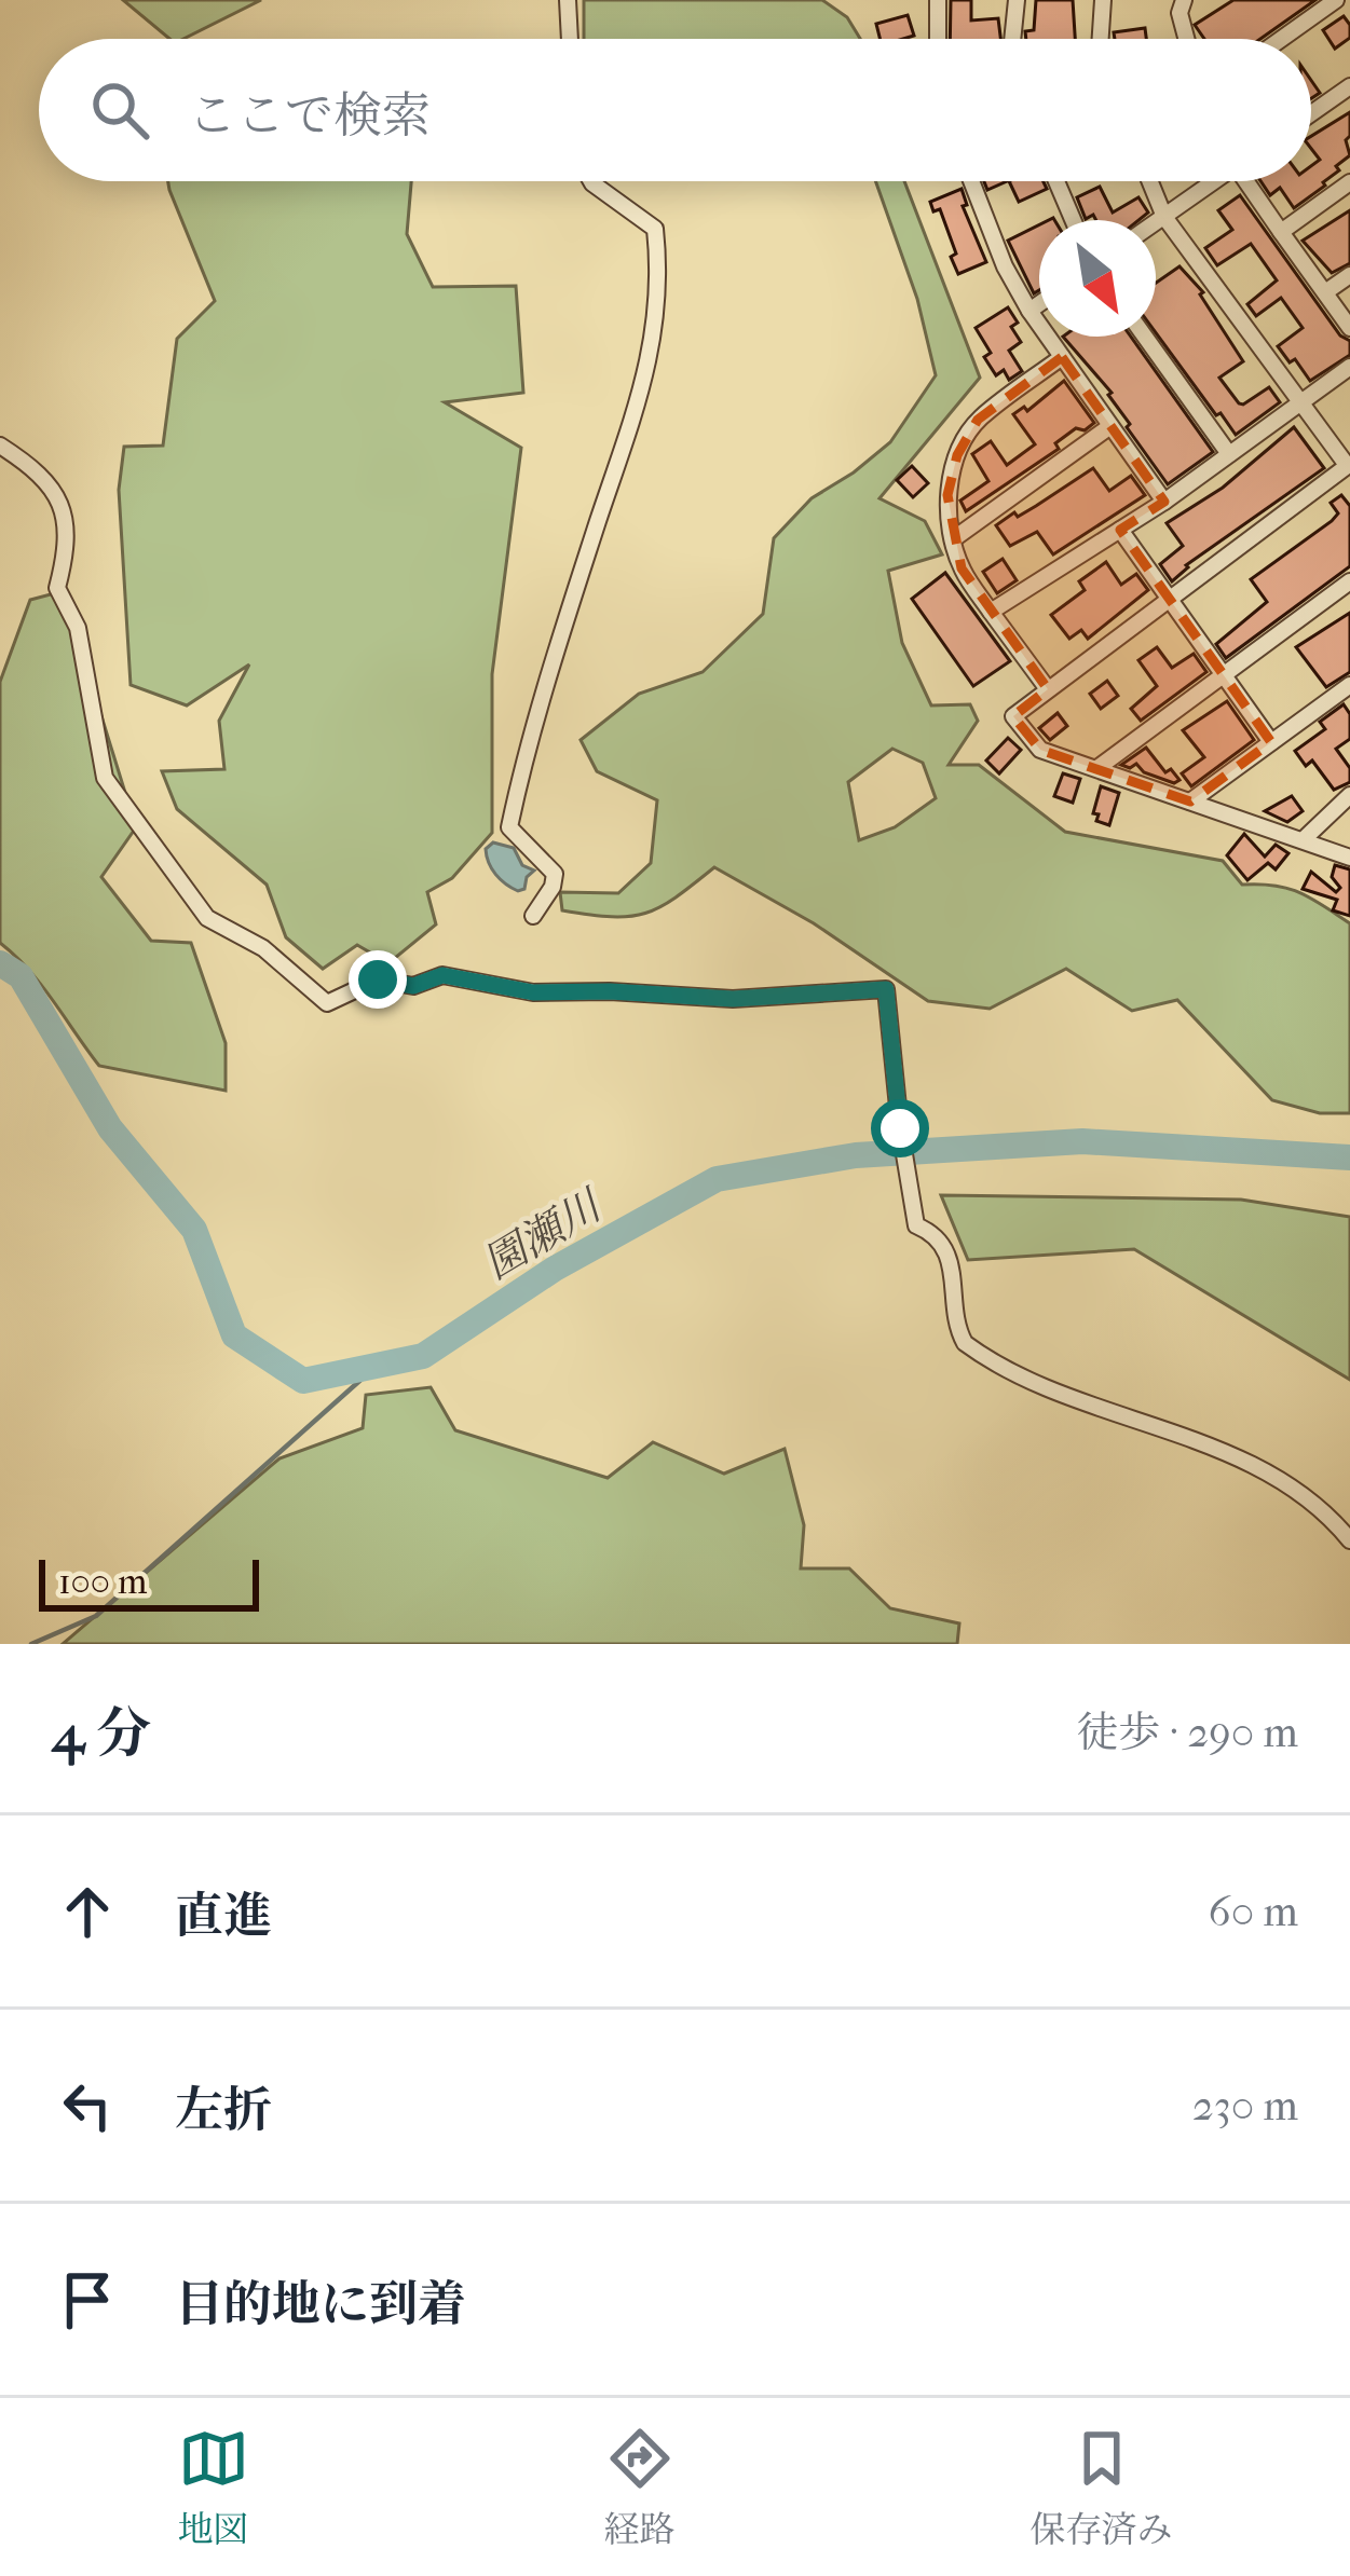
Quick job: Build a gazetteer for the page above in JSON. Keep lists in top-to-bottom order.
{
  "water": ["園瀬川"],
  "scale_bar": "100 m",
  "north": "bottom right",
  "page": {
    "search": "ここで検索",
    "scale": "100 m",
    "heading": ["4 分", "徒歩 · 290 m"],
    "list": [
      ["直進", "60 m"],
      ["左折", "230 m"],
      "目的地に到着"
    ],
    "nav": ["地図", "経路", "保存済み"]
  }
}
